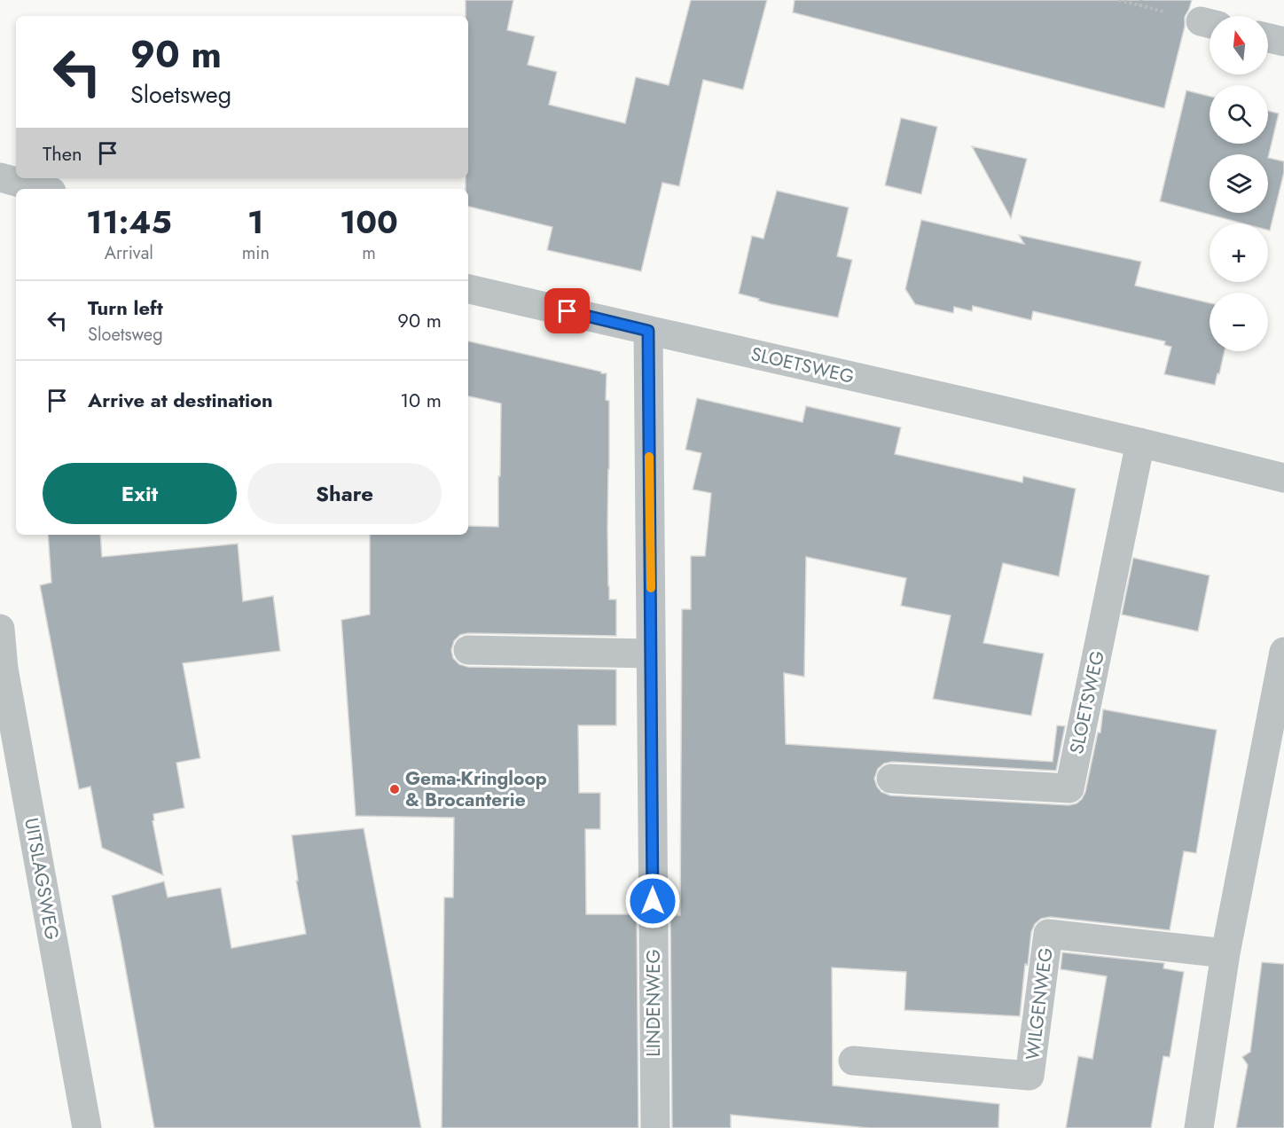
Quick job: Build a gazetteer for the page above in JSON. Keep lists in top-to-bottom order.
{
  "streets": {
    "street": [
      "SLOETSWEG",
      "UITSLAGSWEG",
      "LINDENWEG",
      "WILGENWEG"
    ]
  },
  "crossings": [
    ["SLOETSWEG", "LINDENWEG"]
  ],
  "places": ["Gema-Kringloop & Brocanterie"],
  "north": "top",
  "page": {
    "map_buttons": ["+", "−"],
    "turn": ["90 m", "Sloetsweg"],
    "then": "Then",
    "eta": [
      "11:45",
      "Arrival",
      "1",
      "min",
      "100",
      "m"
    ],
    "list": [
      {
        "name": "Turn left",
        "note": "Sloetsweg",
        "value": "90 m"
      },
      {
        "name": "Arrive at destination",
        "value": "10 m"
      }
    ],
    "buttons": ["Exit", "Share"]
  }
}
